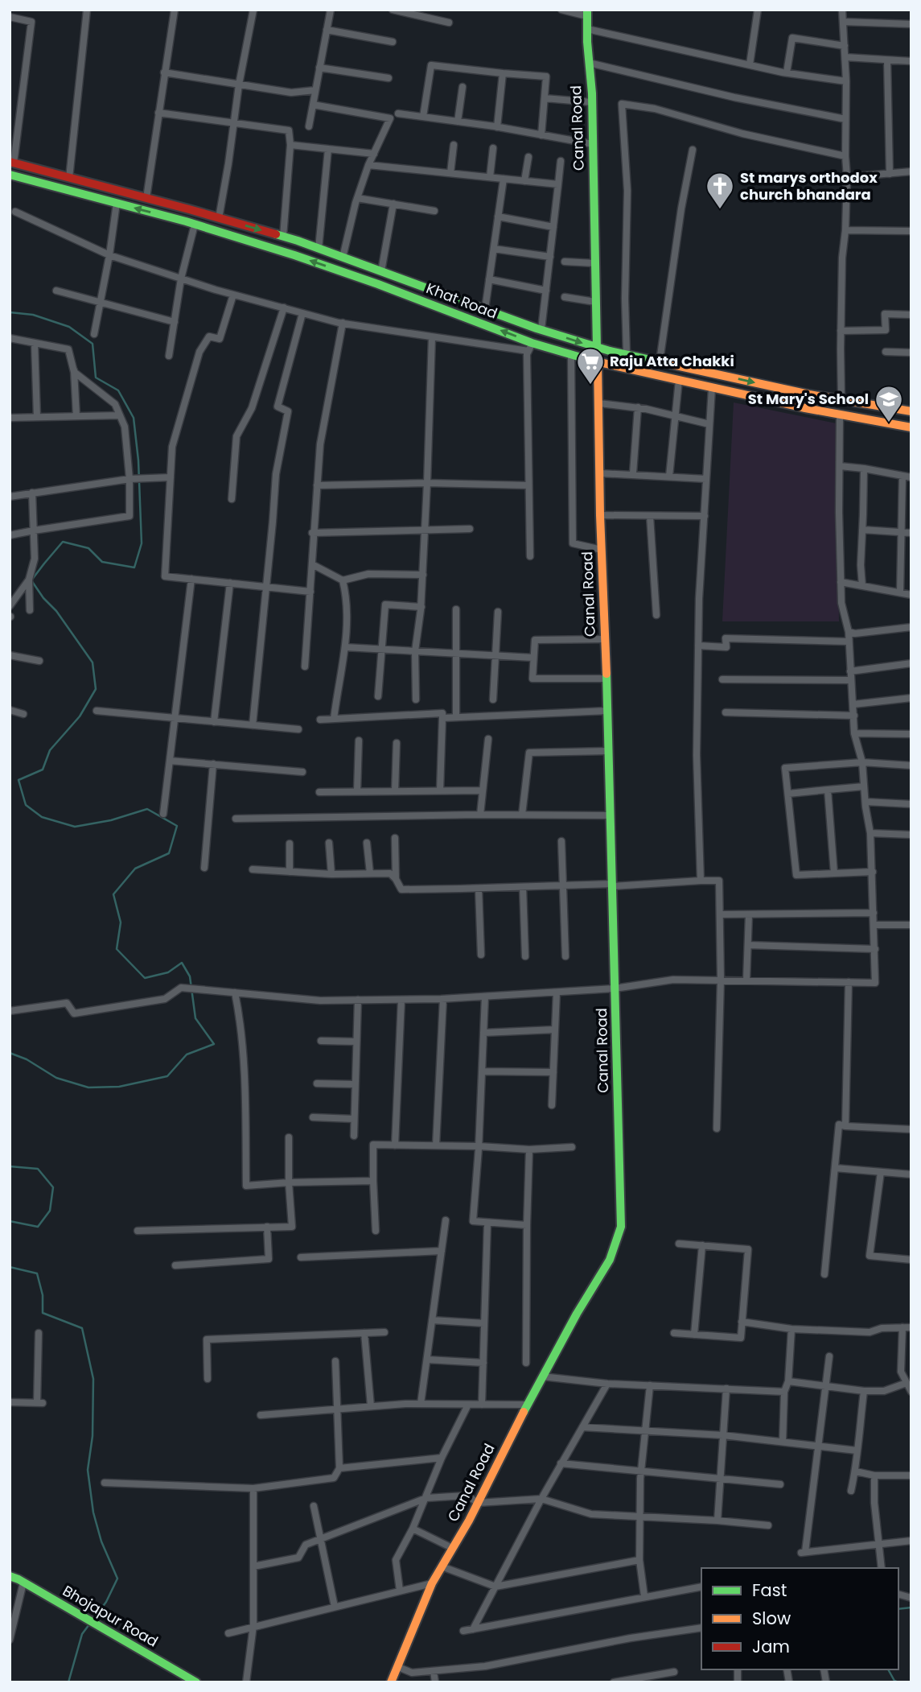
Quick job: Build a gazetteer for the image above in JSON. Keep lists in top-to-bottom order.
{
  "streets": {
    "main road": ["Canal Road", "Khat Road", "Bhojapur Road"]
  },
  "crossings": [
    ["Canal Road", "Khat Road"]
  ],
  "places": {
    "church": ["St marys orthodox church bhandara"],
    "supermarket": ["Raju Atta Chakki"],
    "school or university": ["St Mary's School"]
  },
  "legend": ["Fast", "Slow", "Jam"]
}
